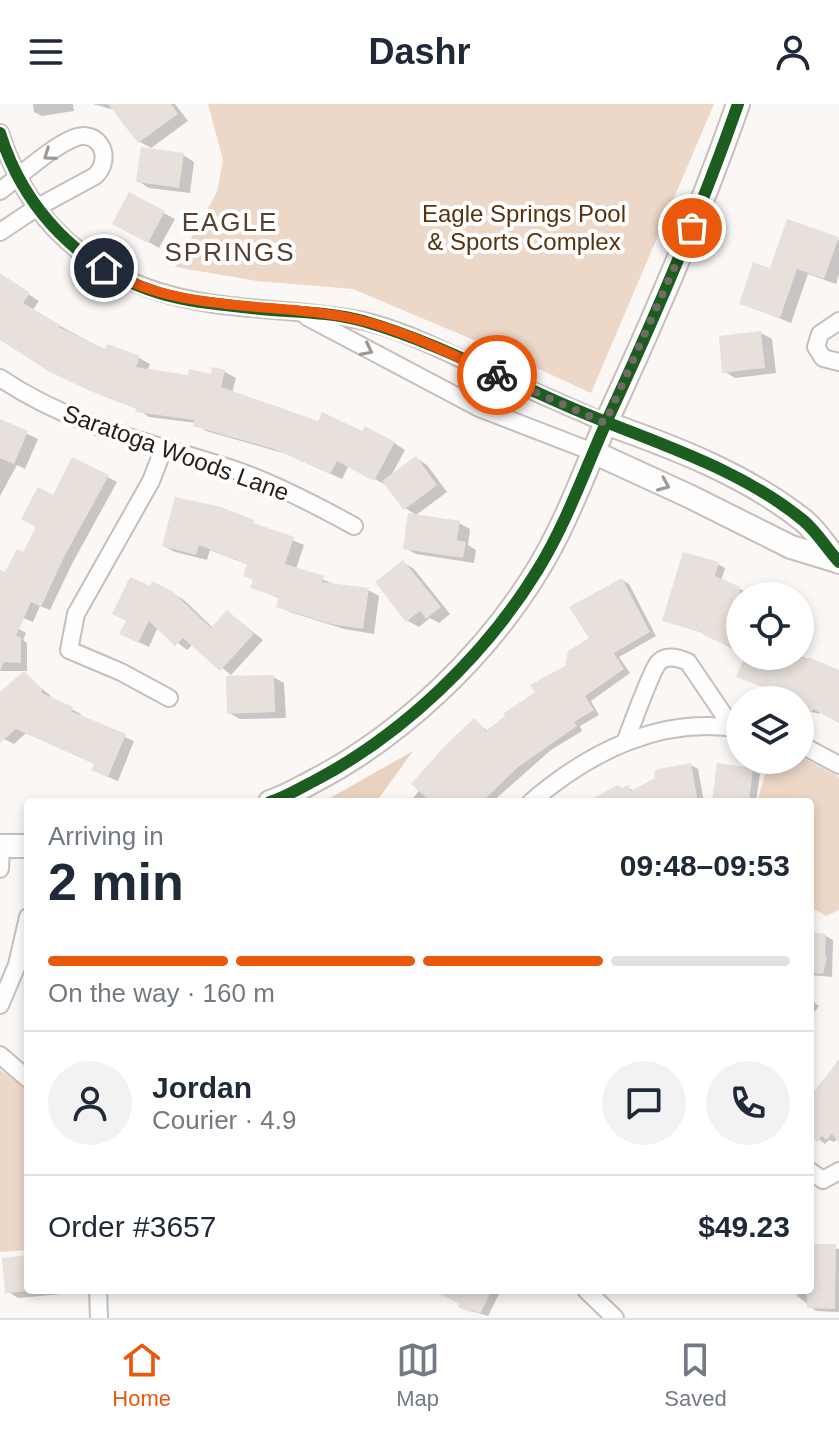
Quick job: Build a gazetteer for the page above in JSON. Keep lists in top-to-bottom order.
{
  "streets": {
    "street": ["Saratoga Woods Lane"]
  },
  "districts": ["EAGLE SPRINGS"],
  "parks": ["Eagle Springs Pool & Sports Complex"],
  "page": {
    "header": "Dashr",
    "heading": ["2 min", "Arriving in", "09:48–09:53"],
    "panel": [
      "Jordan",
      "Courier · 4.9",
      "Order #3657",
      "$49.23"
    ],
    "bar": "On the way · 160 m",
    "tabs": ["Home", "Map", "Saved"]
  }
}
